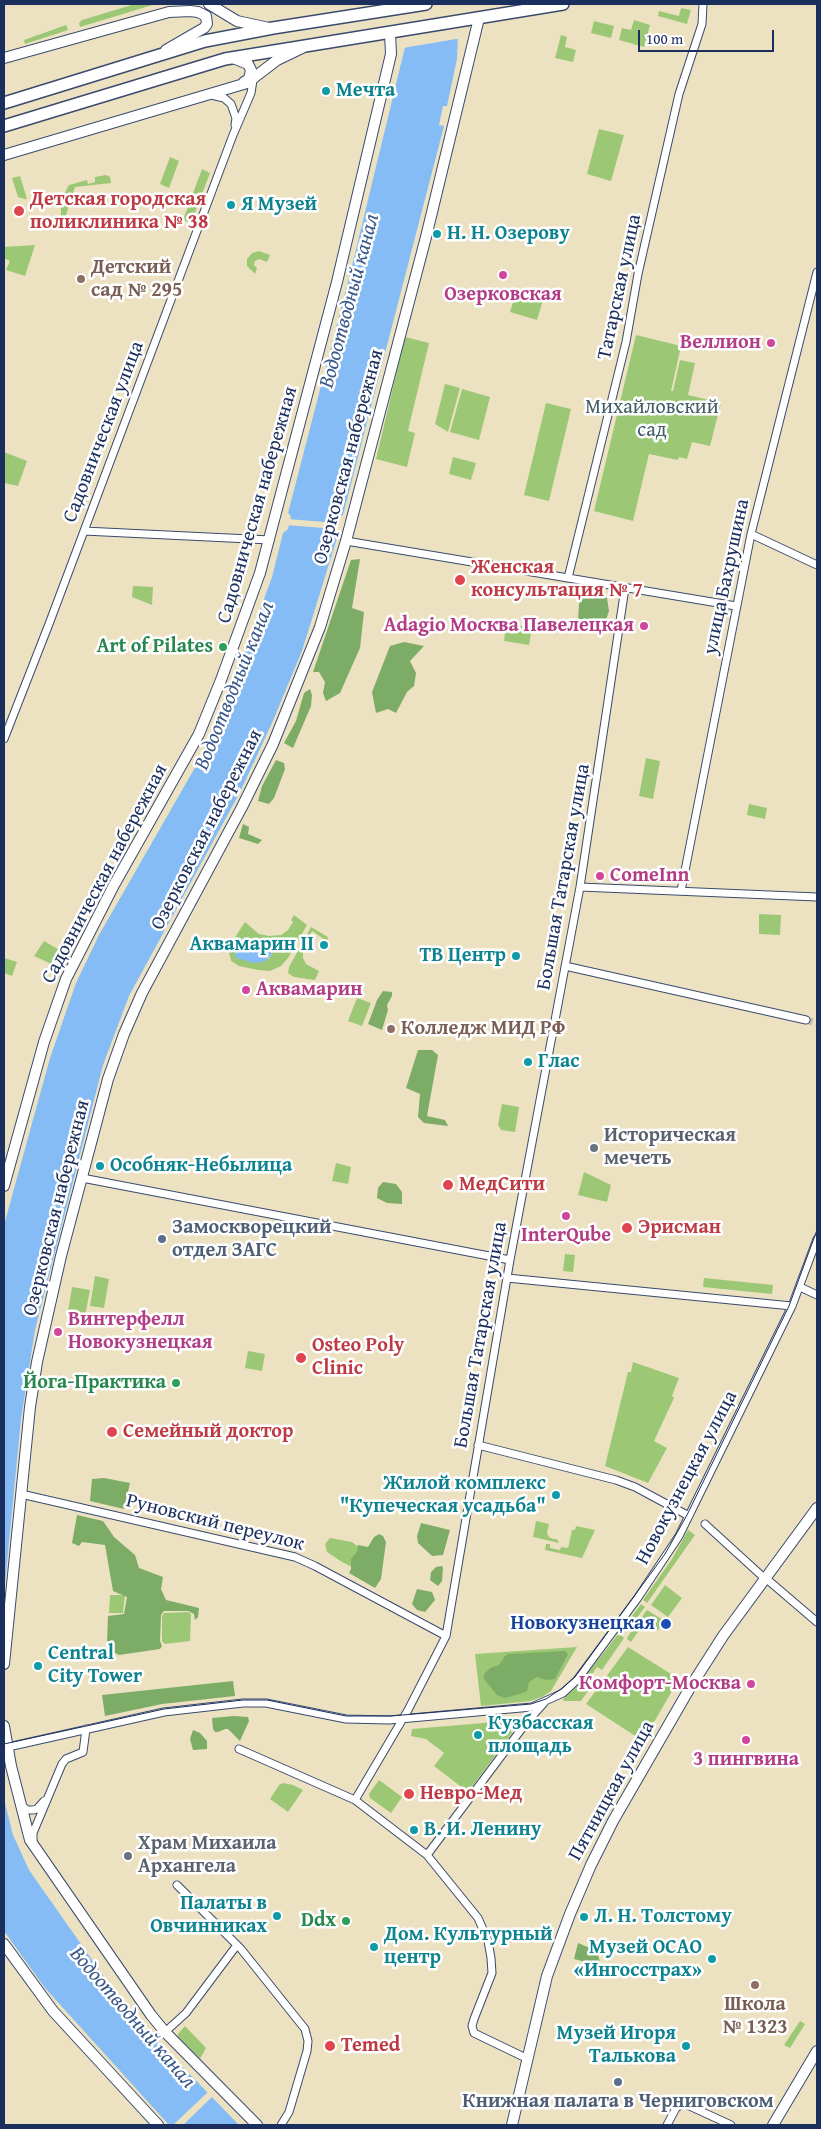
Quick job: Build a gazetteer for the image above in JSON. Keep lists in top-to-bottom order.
{
  "streets": {
    "street": [
      "Татарская улица",
      "Садовническая улица",
      "Озерковская набережная",
      "Садовническая набережная",
      "улица Бахрушина",
      "Большая Татарская улица",
      "Новокузнецкая улица",
      "Руновский переулок",
      "Пятницкая улица"
    ]
  },
  "crossings": [
    ["Озерковская набережная", "Руновский переулок"],
    ["Большая Татарская улица", "Руновский переулок"]
  ],
  "water": ["Водоотводный канал"],
  "parks": ["Михайловский сад"],
  "places": [
    "Мечта",
    "Я Музей",
    "Детская городская поликлиника № 38",
    "Н. Н. Озерову",
    "Озерковская",
    "Детский сад № 295",
    "Веллион",
    "Женская консультация № 7",
    "Adagio Москва Павелецкая",
    "Art of Pilates",
    "ComeInn",
    "Аквамарин II",
    "ТВ Центр",
    "Аквамарин",
    "Колледж МИД РФ",
    "Глас",
    "Историческая мечеть",
    "Особняк-Небылица",
    "МедСити",
    "InterQube",
    "Эрисман",
    "Замоскворецкий отдел ЗАГС",
    "Винтерфелл Новокузнецкая",
    "Osteo Poly Clinic",
    "Йога-Практика",
    "Семейный доктор",
    "Жилой комплекс \"Купеческая усадьба\"",
    "Новокузнецкая",
    "Central City Tower",
    "Комфорт-Москва",
    "Кузбасская площадь",
    "3 пингвина",
    "Невро-Мед",
    "В. И. Ленину",
    "Храм Михаила Архангела",
    "Палаты в Овчинниках",
    "Л. Н. Толстому",
    "Ddx",
    "Дом. Культурный центр",
    "Музей ОСАО «Ингосстрах»",
    "Школа № 1323",
    "Temed",
    "Музей Игоря Талькова",
    "Книжная палата в Черниговском"
  ],
  "scale_bar": "100 m"
}
